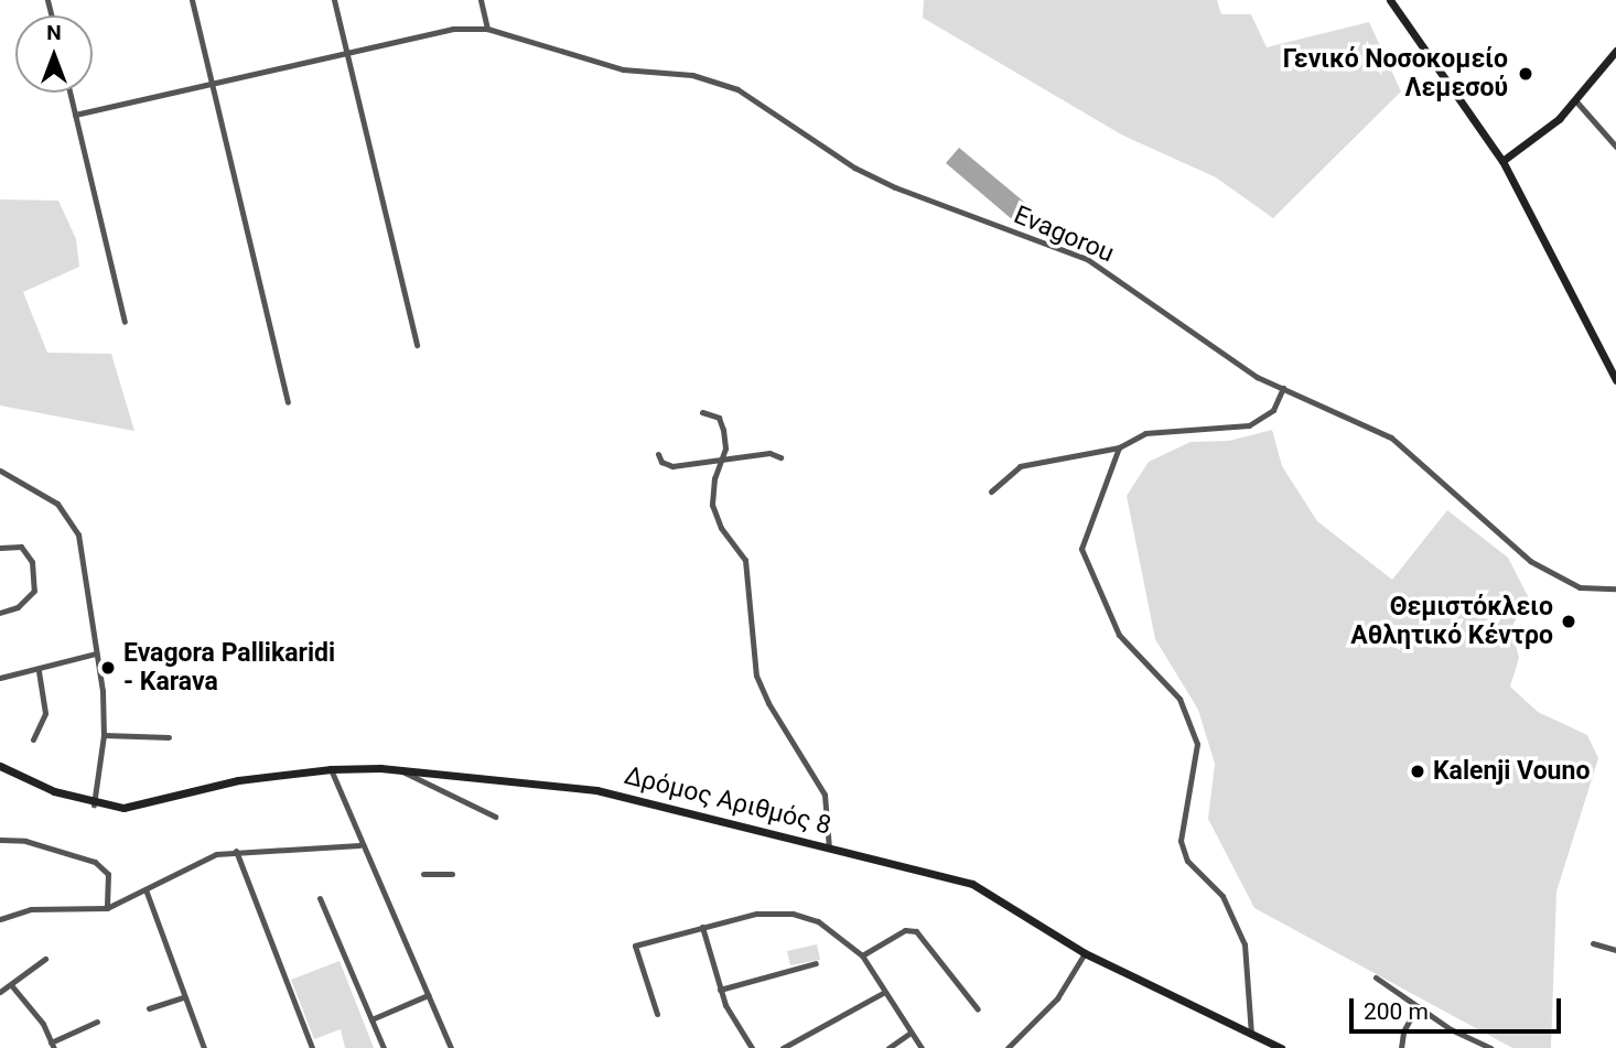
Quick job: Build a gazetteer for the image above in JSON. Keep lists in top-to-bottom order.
{
  "streets": {
    "street": ["Evagorou", "Δρόμος Αριθμός 8"]
  },
  "places": [
    "Γενικό Νοσοκομείο Λεμεσού",
    "Θεμιστόκλειο Αθλητικό Κέντρο",
    "Evagora Pallikaridi - Karava",
    "Kalenji Vouno"
  ],
  "scale_bar": "200 m",
  "north": "top"
}
